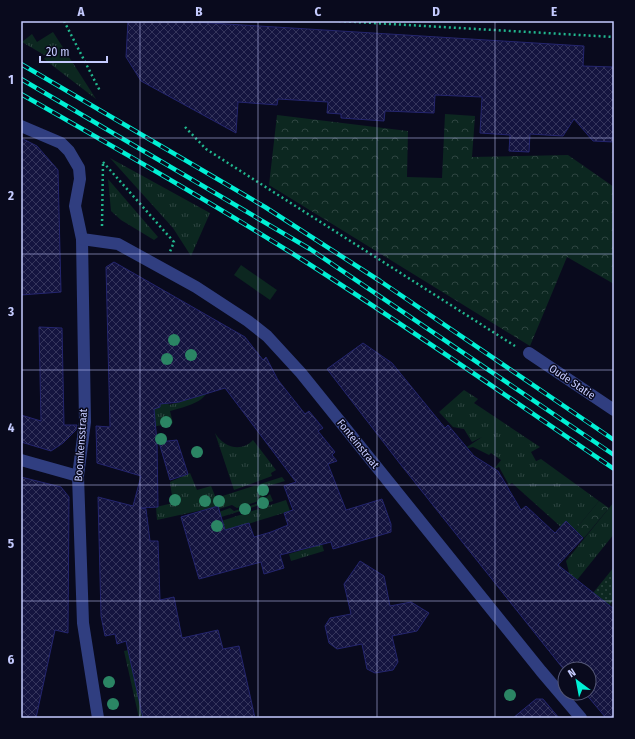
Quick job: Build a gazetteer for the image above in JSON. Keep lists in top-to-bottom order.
{
  "streets": {
    "street": ["Oude Statie", "Fonteinstraat", "Boomkensstraat"]
  },
  "crossings": [
    ["Fonteinstraat", "Boomkensstraat"]
  ],
  "scale_bar": "20 m",
  "north": "top left",
  "grid": {
    "columns": [
      "A",
      "B",
      "C",
      "D",
      "E"
    ],
    "rows": [
      "1",
      "2",
      "3",
      "4",
      "5",
      "6"
    ]
  }
}
